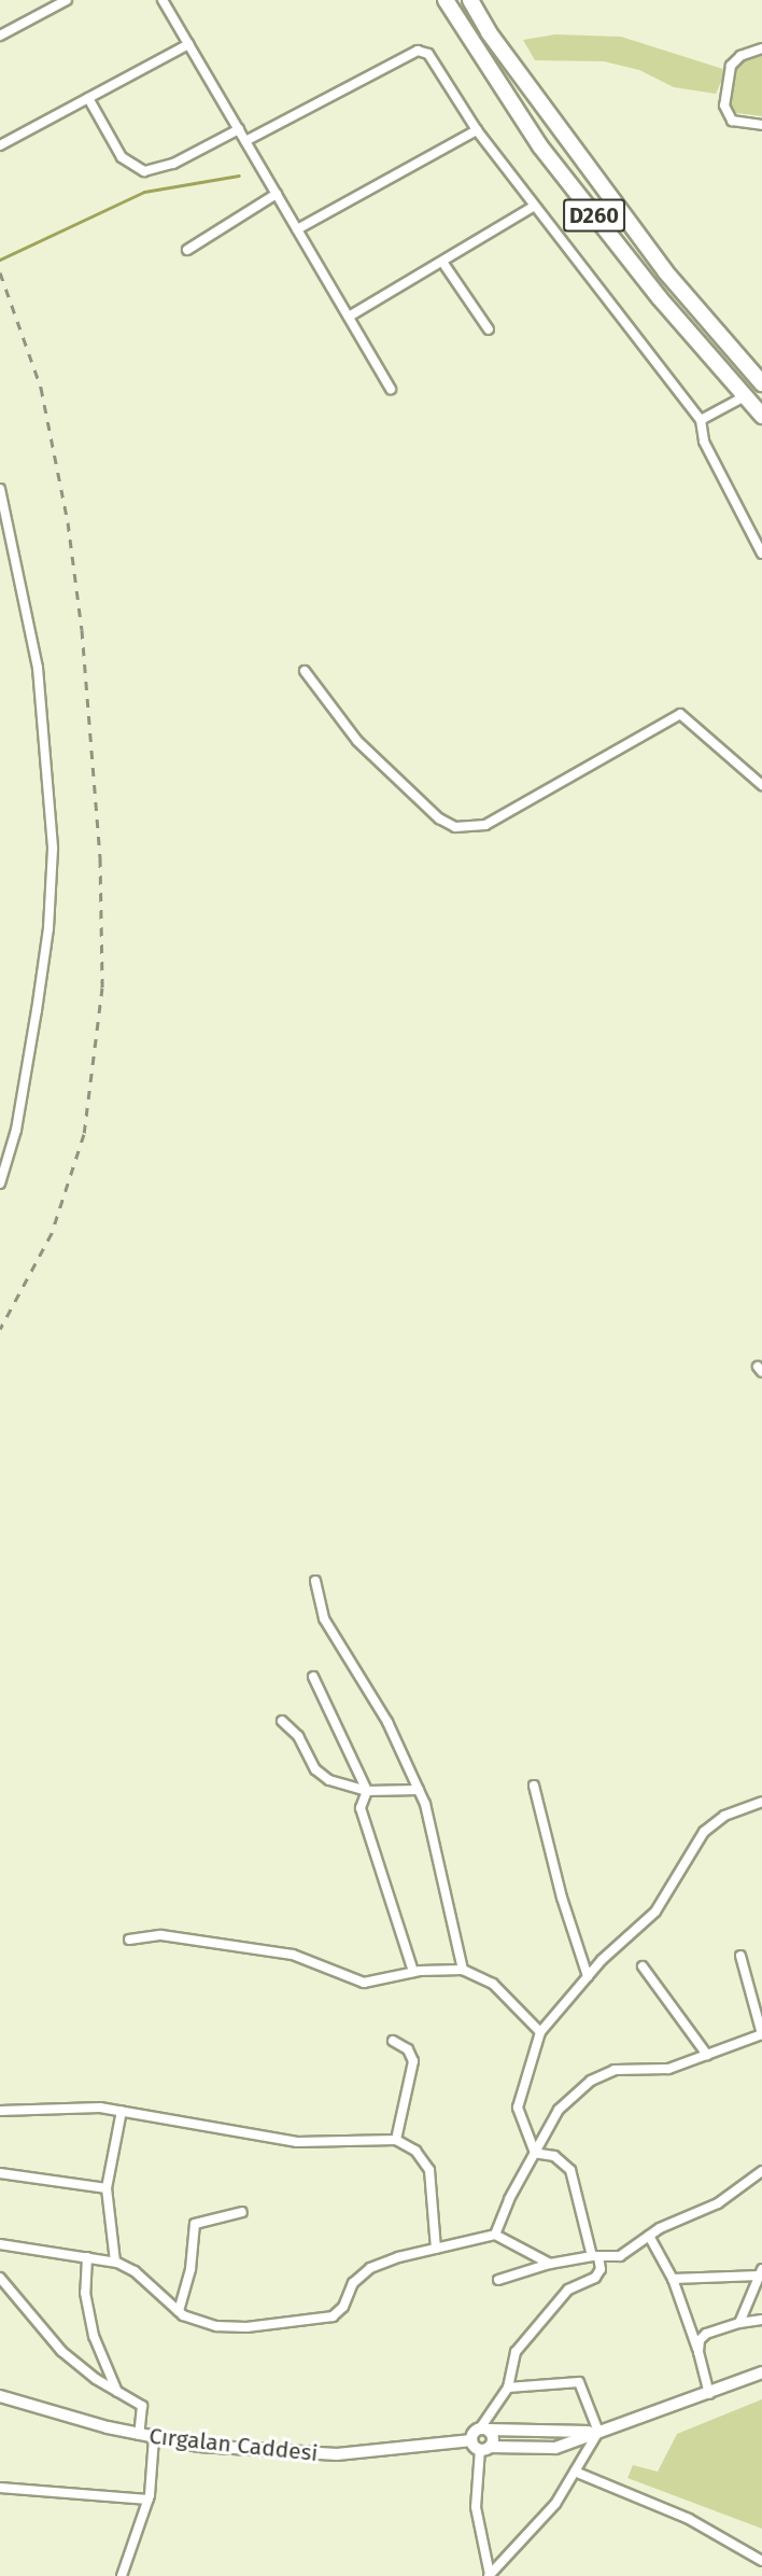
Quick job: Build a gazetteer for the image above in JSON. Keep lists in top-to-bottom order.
{
  "streets": {
    "highway": ["D260"],
    "street": ["Cırgalan Caddesi"]
  }
}
